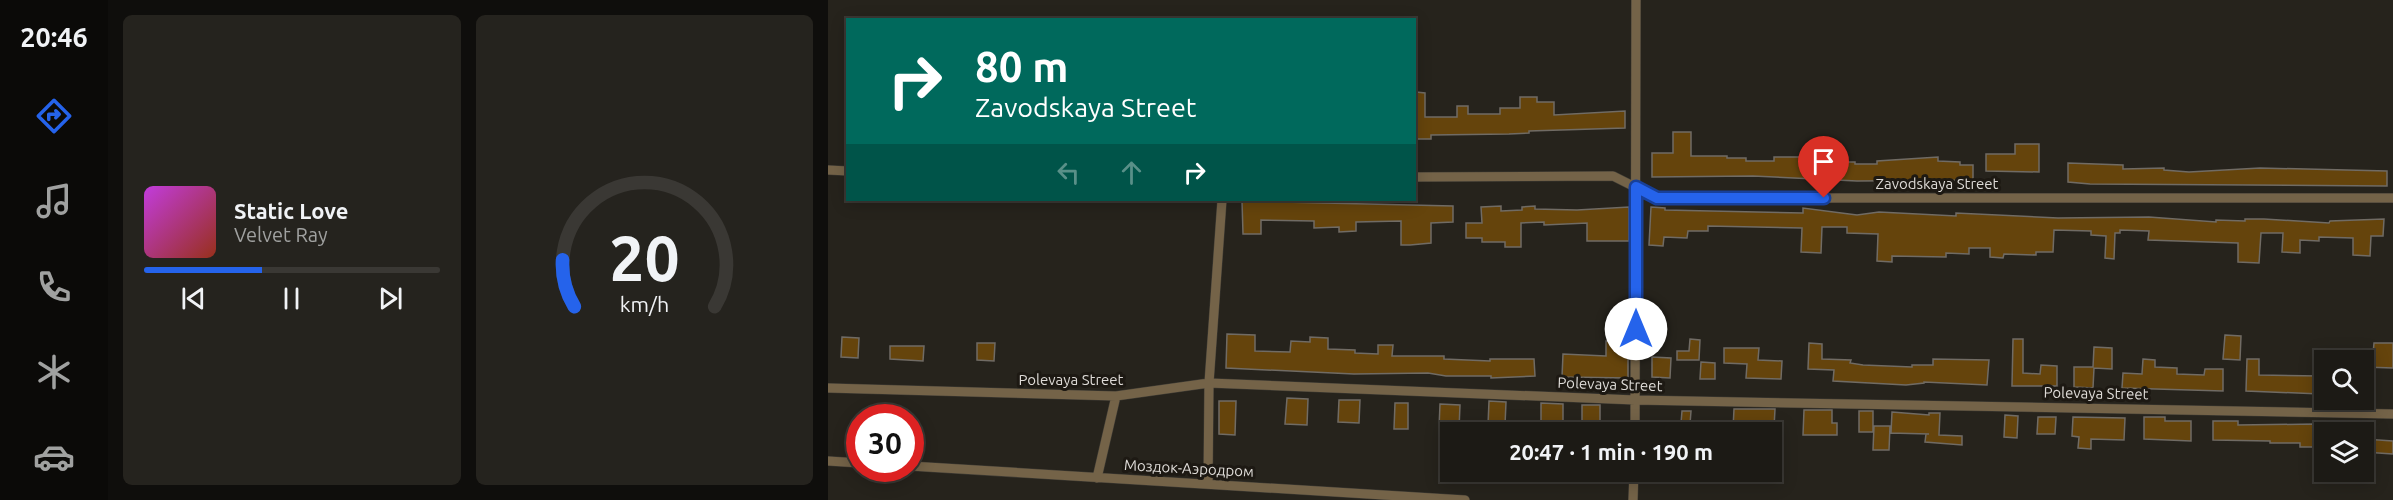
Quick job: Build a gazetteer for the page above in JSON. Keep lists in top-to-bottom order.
{
  "streets": {
    "street": ["Zavodskaya Street", "Polevaya Street", "Моздок-Аэродром"]
  },
  "page": {
    "tabs": "20:46",
    "turn": ["80 m", "Zavodskaya Street"],
    "song": ["Static Love", "Velvet Ray"],
    "limit": "30",
    "trip": "20:47 · 1 min · 190 m",
    "gauge": ["20", "km/h"]
  }
}
